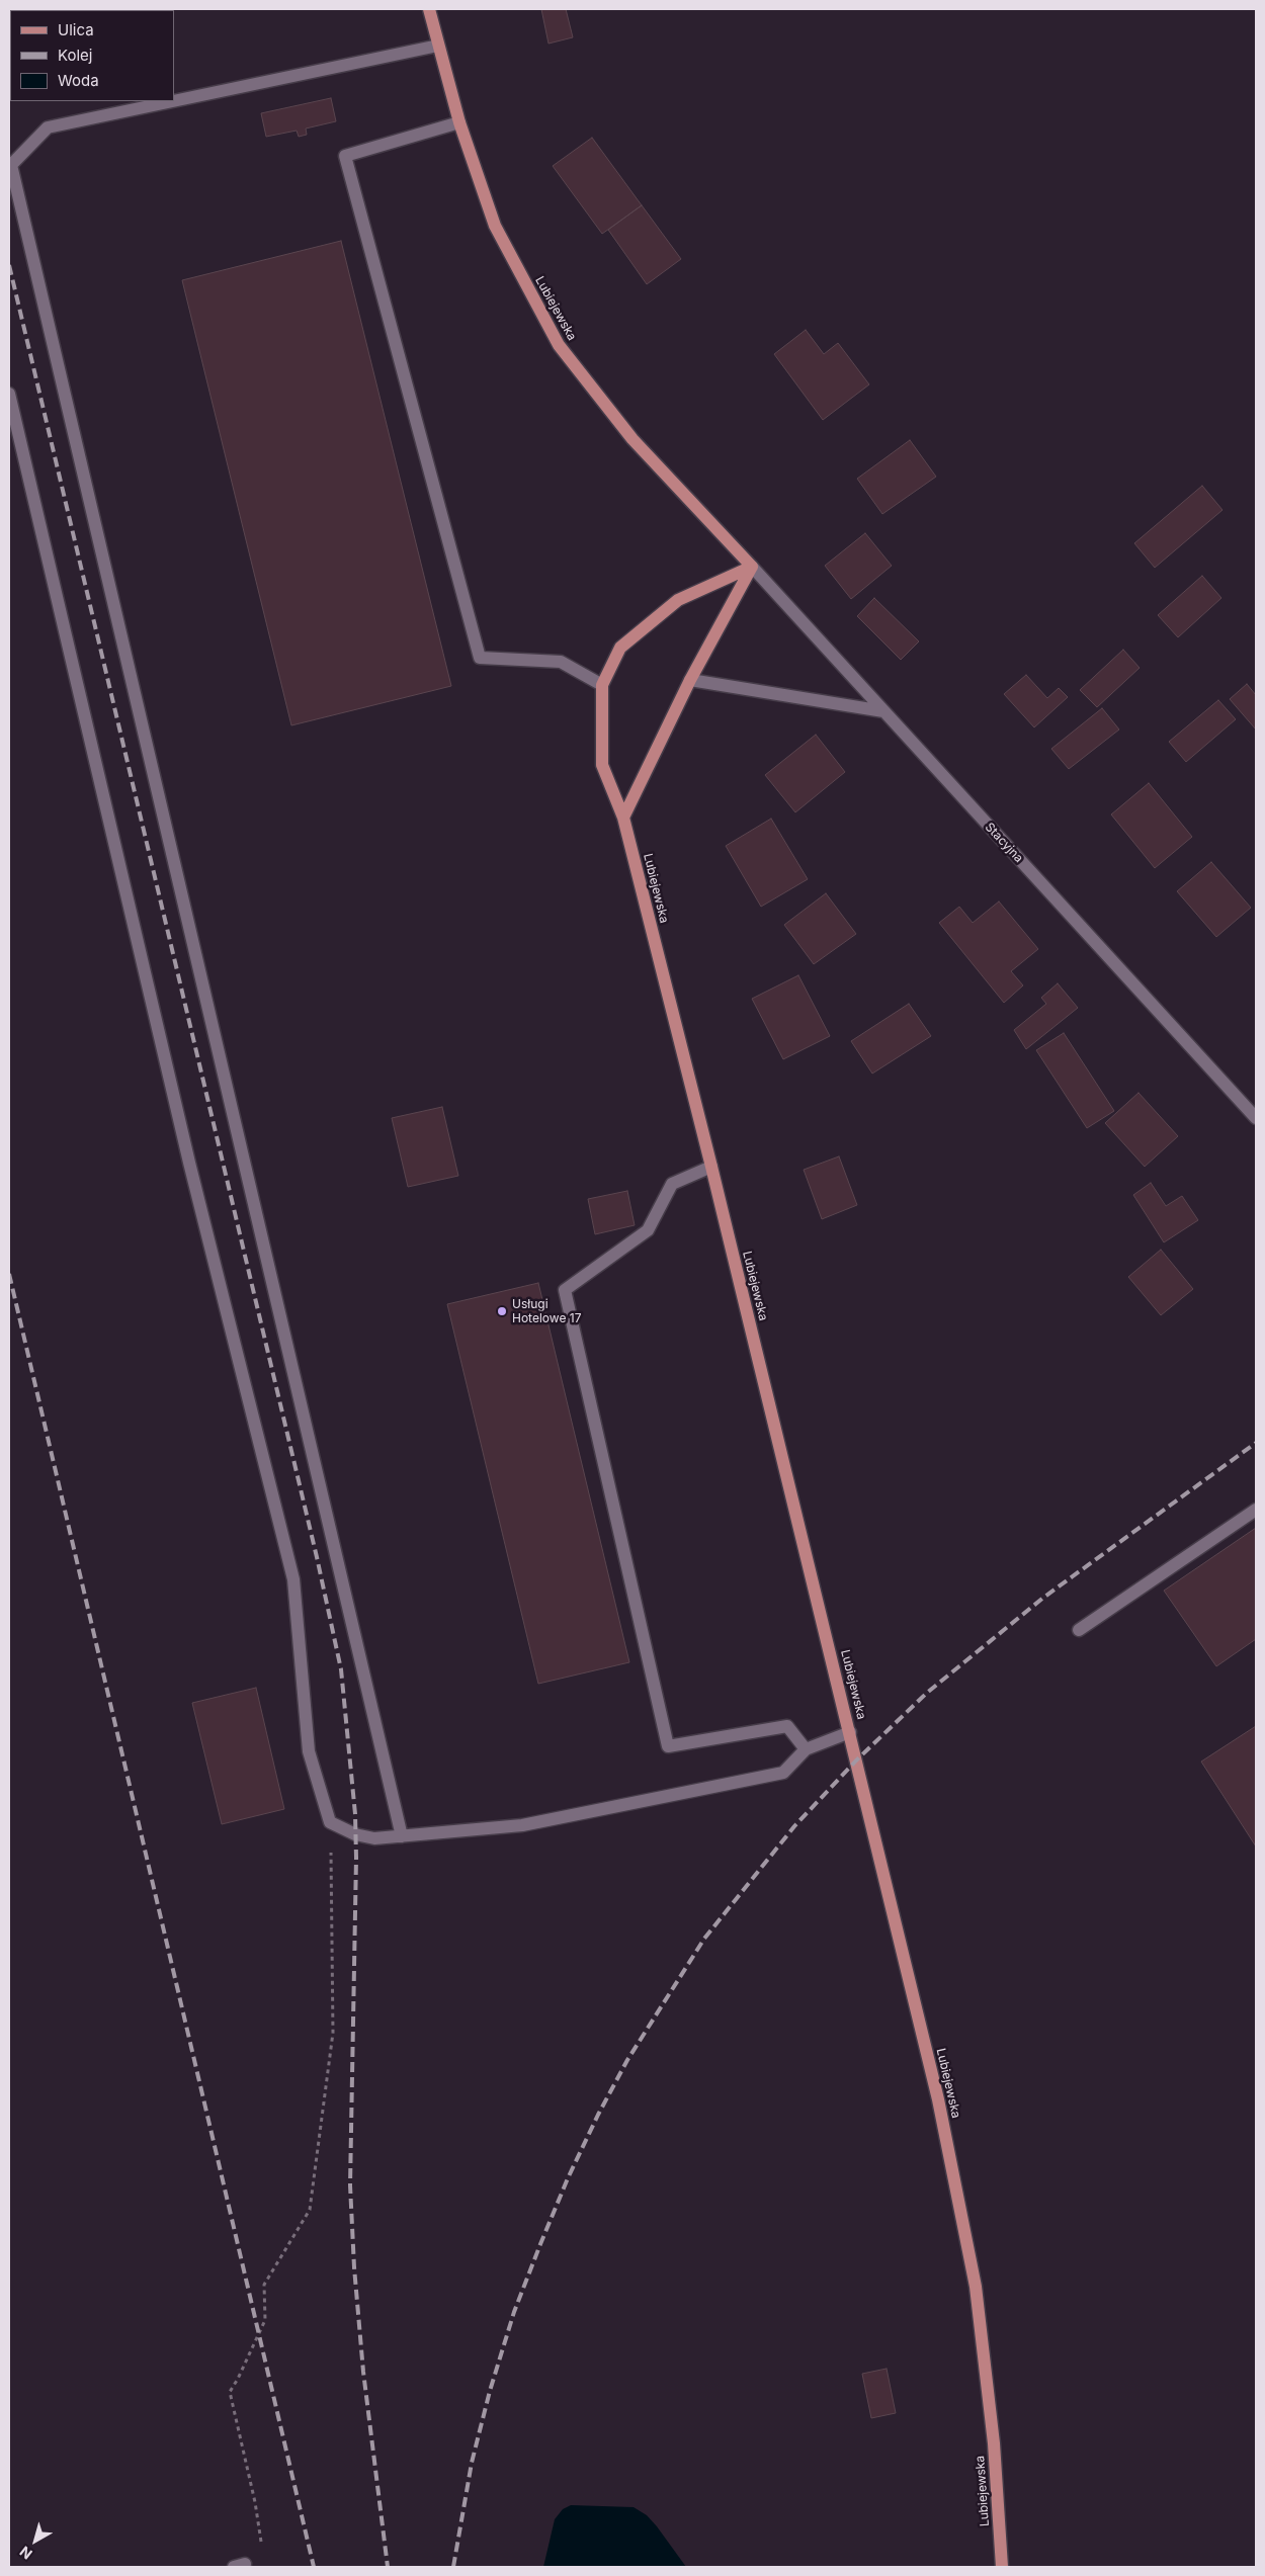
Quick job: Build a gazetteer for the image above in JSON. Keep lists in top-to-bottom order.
{
  "streets": {
    "main road": ["Lubiejewska"],
    "street": ["Stacyjna"]
  },
  "crossings": [
    ["Lubiejewska", "Stacyjna"]
  ],
  "places": ["Usługi Hotelowe 17"],
  "legend": ["Ulica", "Kolej", "Woda"],
  "north": "bottom left"
}
